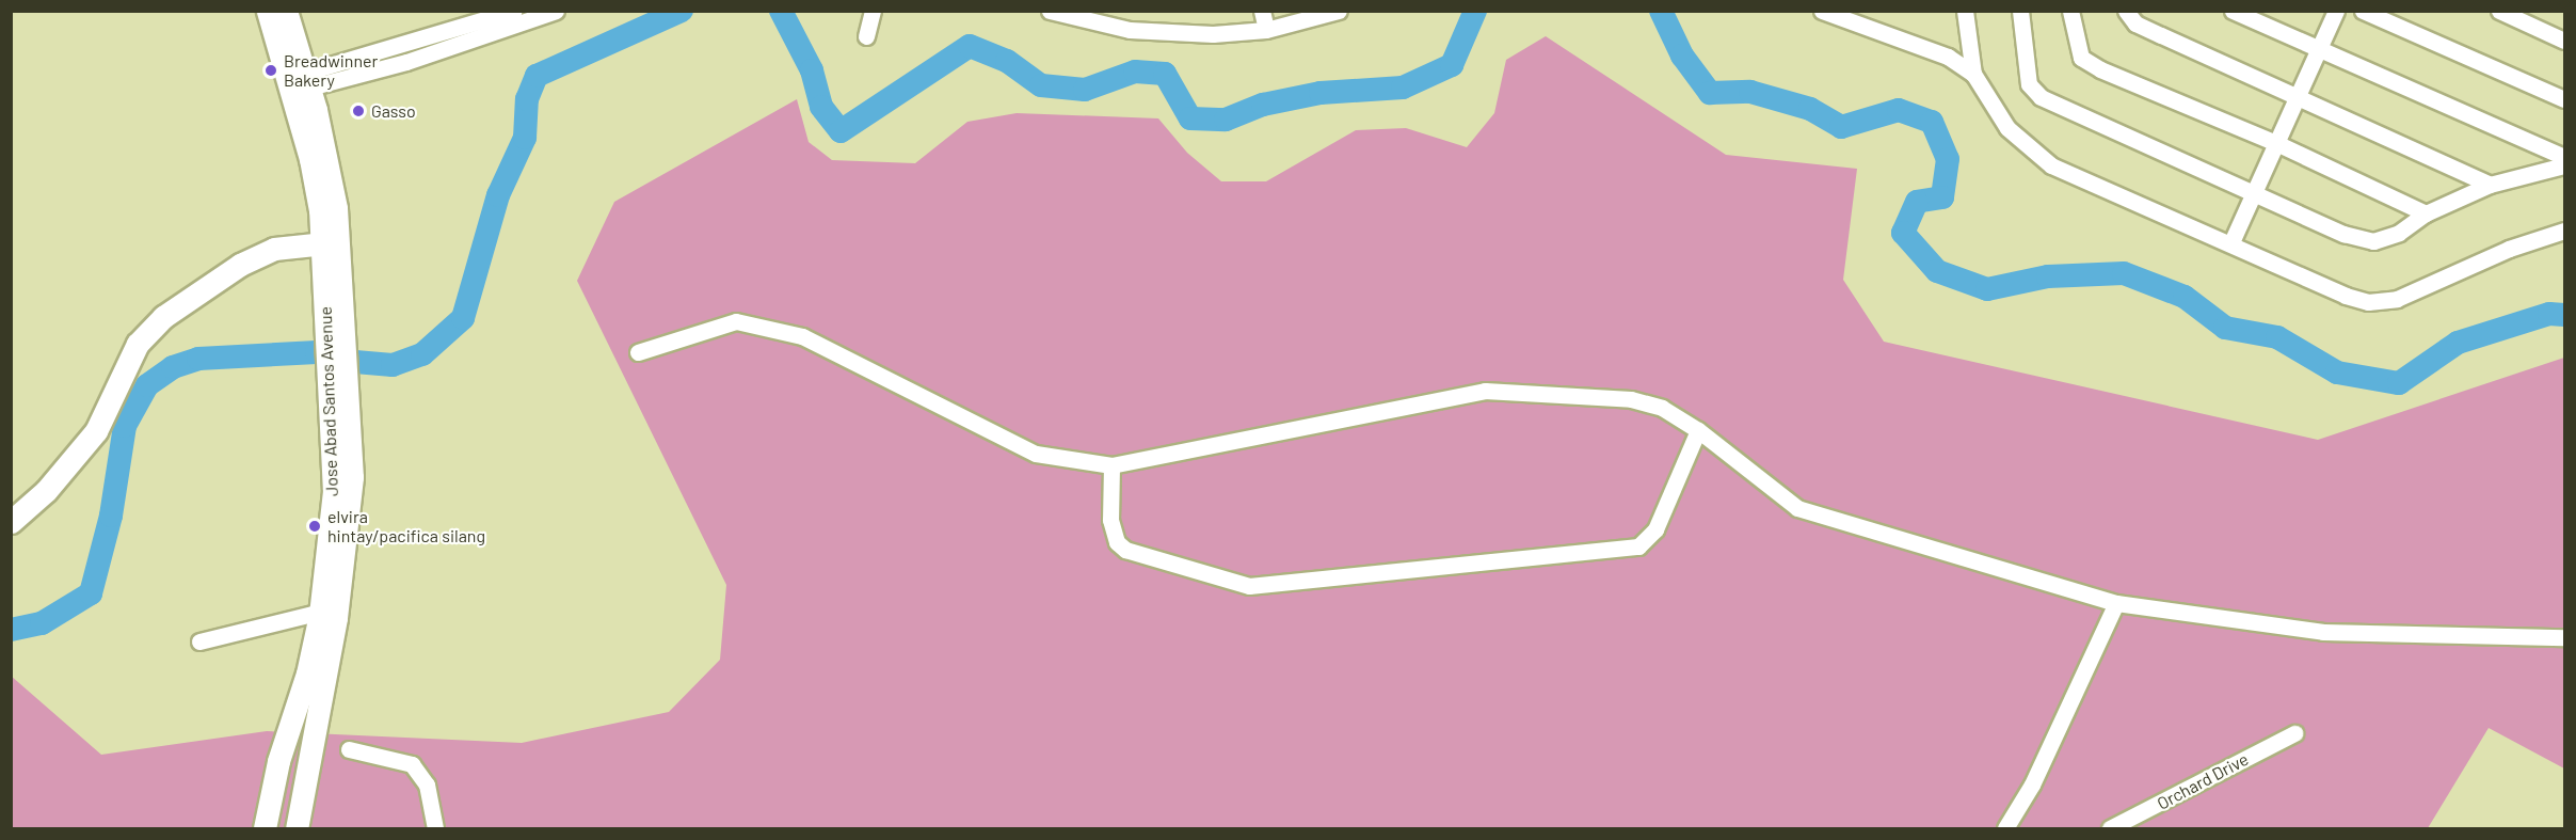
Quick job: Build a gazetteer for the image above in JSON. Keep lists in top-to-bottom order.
{
  "streets": {
    "main road": ["Jose Abad Santos Avenue"],
    "street": ["Orchard Drive"]
  },
  "places": ["Breadwinner Bakery", "Gasso", "elvira hintay/pacifica silang"]
}
